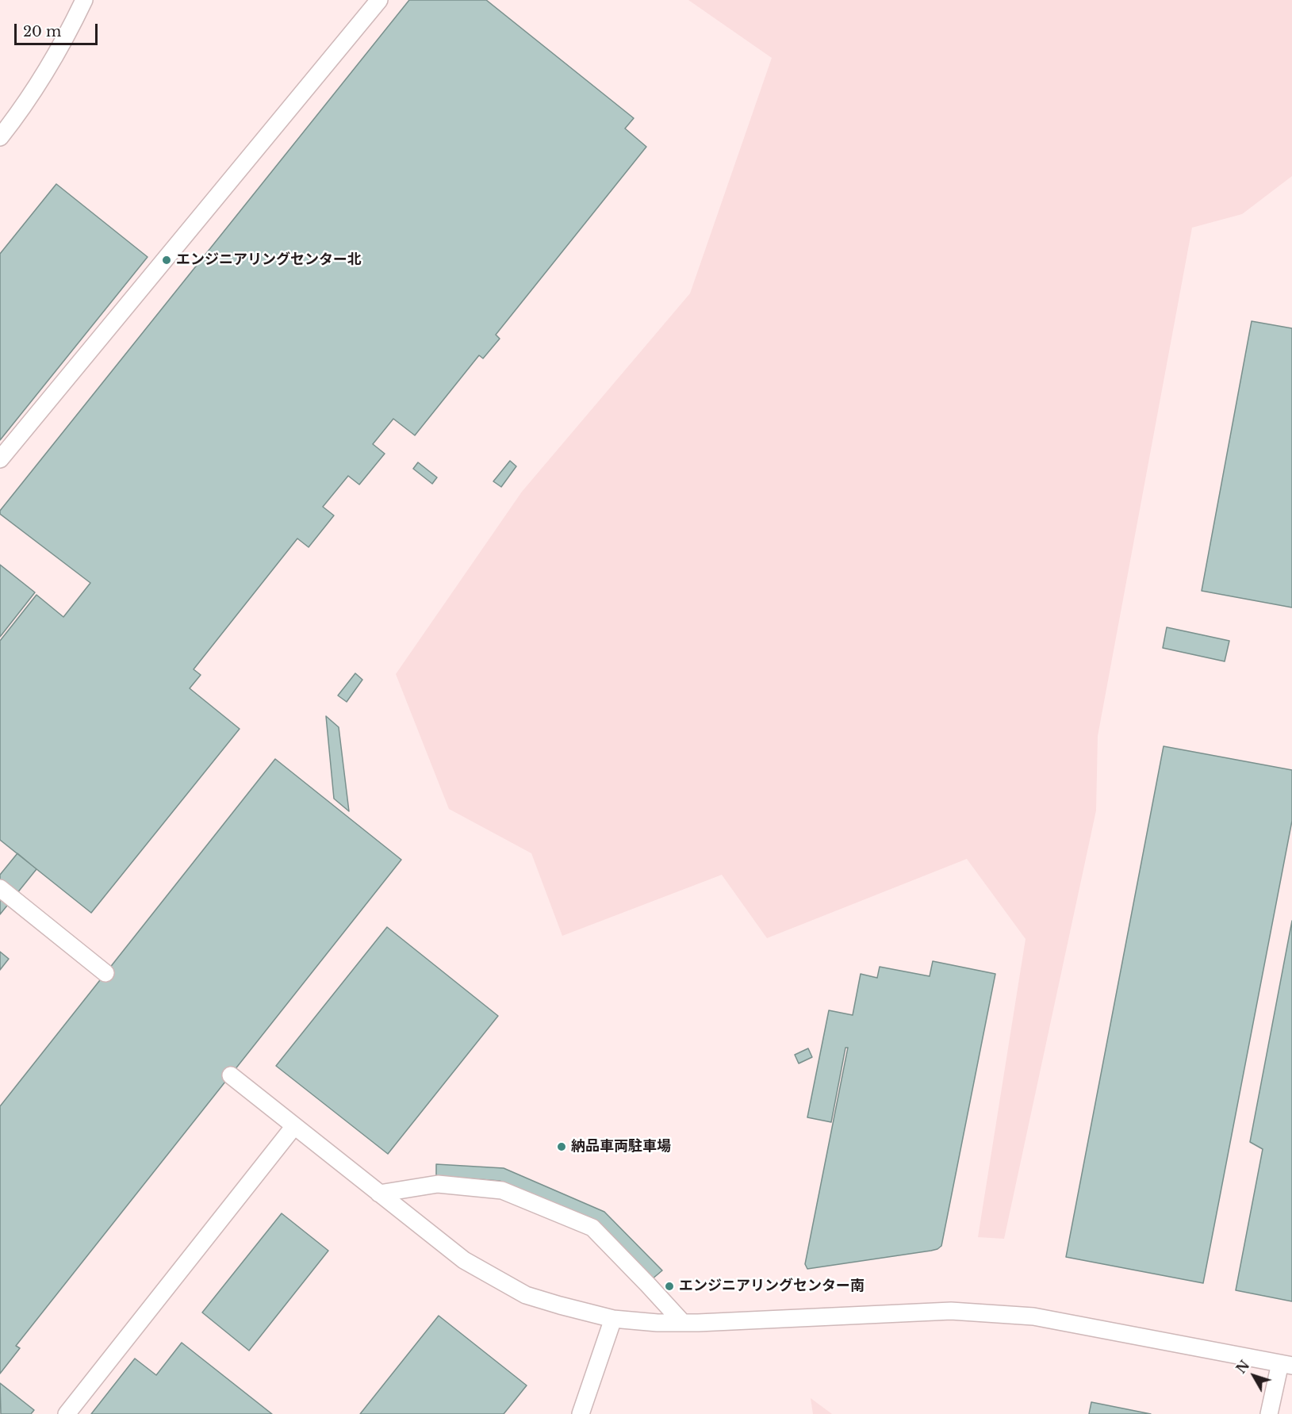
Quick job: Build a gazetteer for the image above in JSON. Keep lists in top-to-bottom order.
{
  "places": ["エンジニアリングセンター北", "納品車両駐車場", "エンジニアリングセンター南"],
  "scale_bar": "20 m",
  "north": "top left"
}
